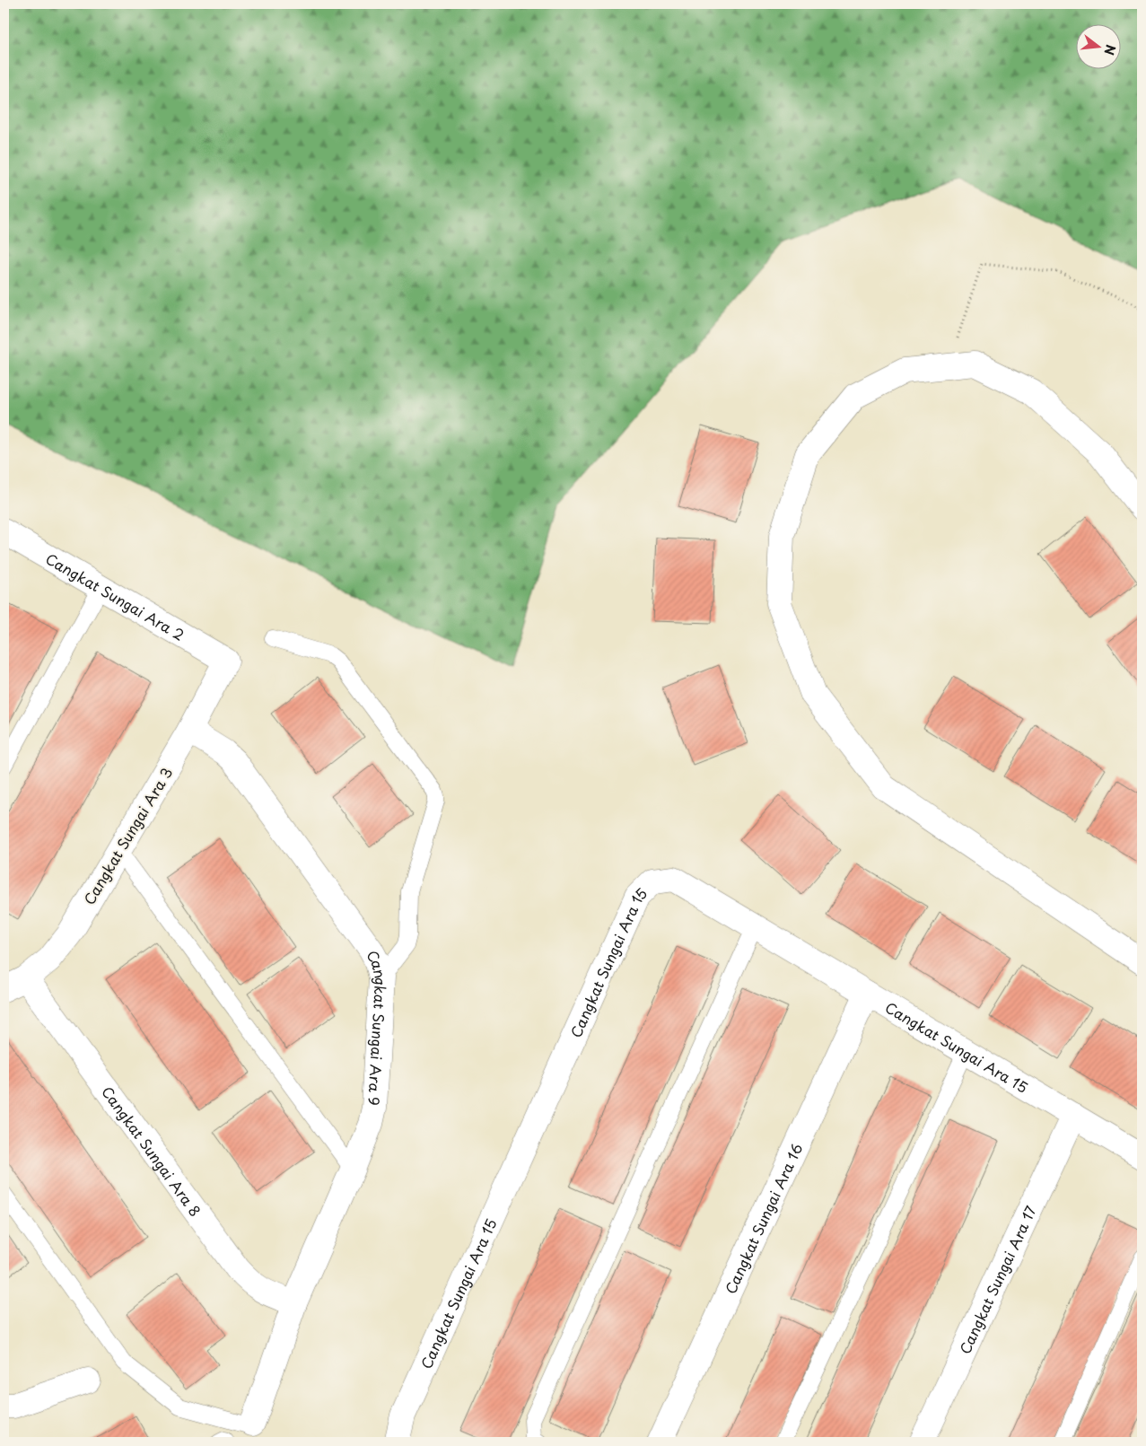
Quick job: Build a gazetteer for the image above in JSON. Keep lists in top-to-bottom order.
{
  "streets": {
    "street": [
      "Cangkat Sungai Ara 2",
      "Cangkat Sungai Ara 3",
      "Cangkat Sungai Ara 15",
      "Cangkat Sungai Ara 9",
      "Cangkat Sungai Ara 8",
      "Cangkat Sungai Ara 16",
      "Cangkat Sungai Ara 17"
    ]
  },
  "crossings": [
    ["Cangkat Sungai Ara 2", "Cangkat Sungai Ara 3"],
    ["Cangkat Sungai Ara 3", "Cangkat Sungai Ara 9"],
    ["Cangkat Sungai Ara 3", "Cangkat Sungai Ara 8"],
    ["Cangkat Sungai Ara 15", "Cangkat Sungai Ara 16"],
    ["Cangkat Sungai Ara 15", "Cangkat Sungai Ara 17"],
    ["Cangkat Sungai Ara 9", "Cangkat Sungai Ara 8"]
  ],
  "north": "right"
}
